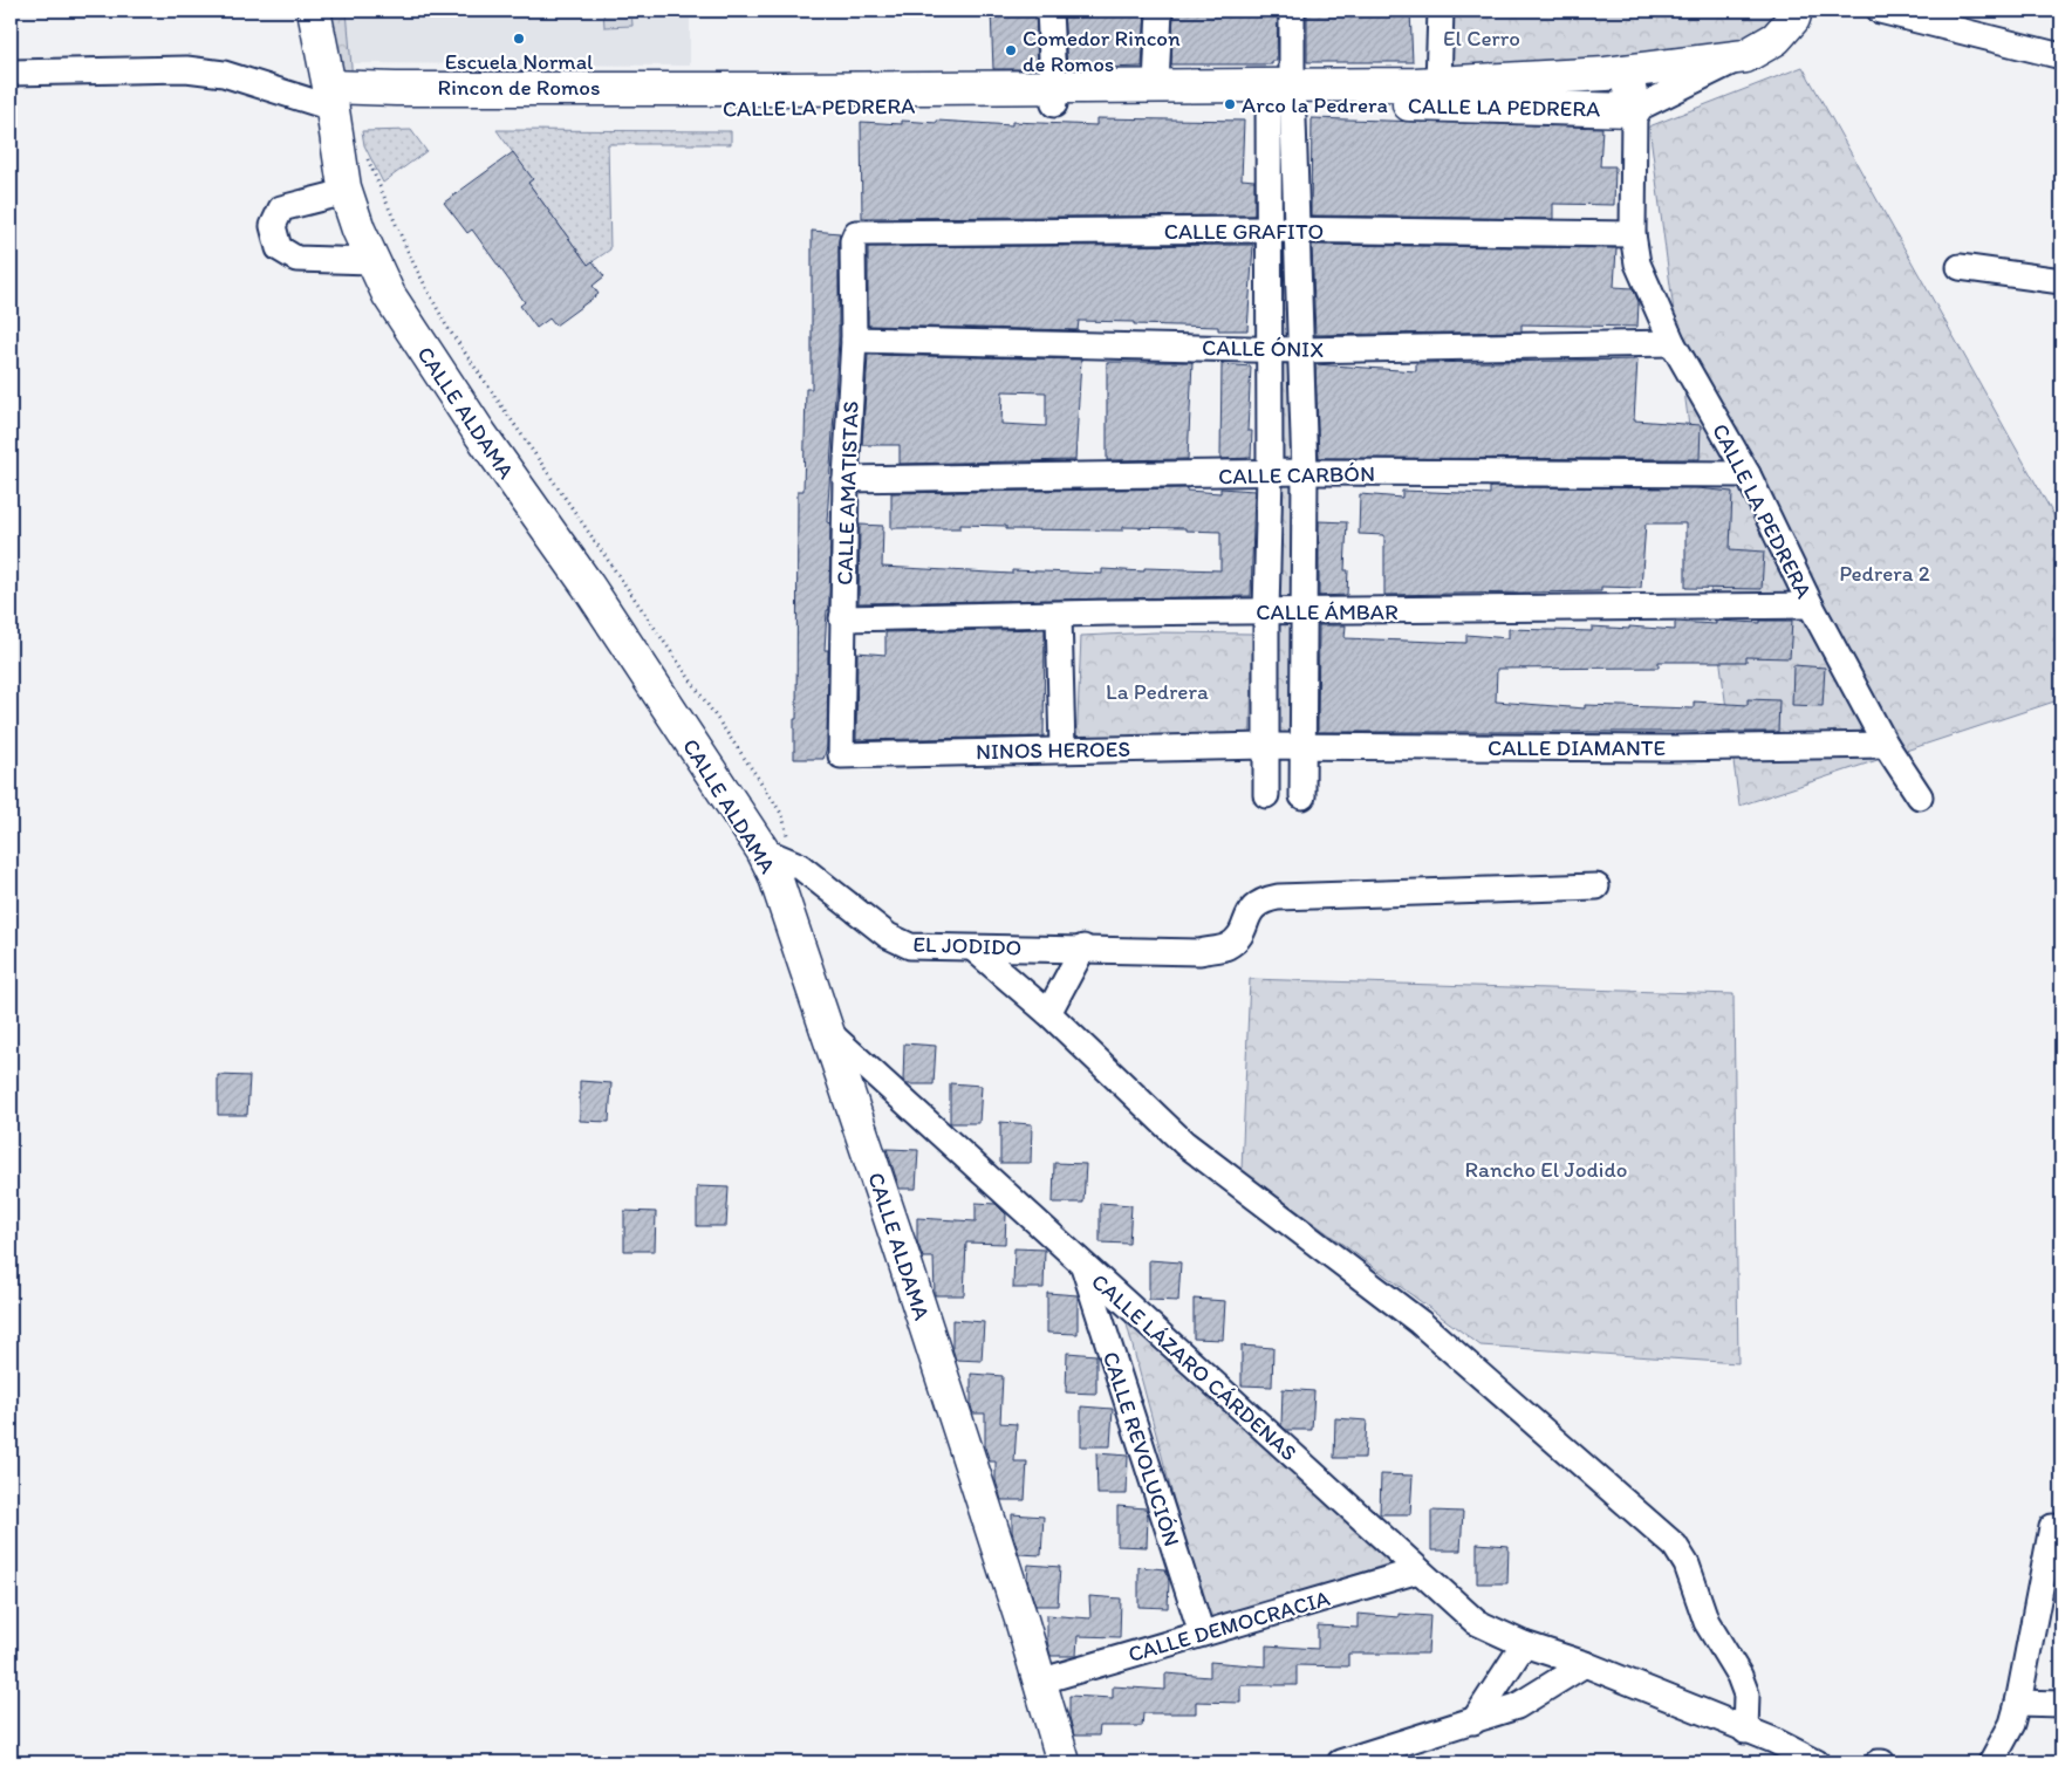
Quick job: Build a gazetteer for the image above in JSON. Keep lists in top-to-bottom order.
{
  "streets": {
    "main road": ["CALLE LA PEDRERA", "CALLE ALDAMA"],
    "street": [
      "CALLE GRAFITO",
      "CALLE ÓNIX",
      "CALLE CARBÓN",
      "CALLE AMATISTAS",
      "CALLE ÁMBAR",
      "CALLE DIAMANTE",
      "NINOS HEROES",
      "EL JODIDO",
      "CALLE LÁZARO CÁRDENAS",
      "CALLE REVOLUCIÓN",
      "CALLE DEMOCRACIA"
    ]
  },
  "crossings": [
    ["CALLE LA PEDRERA", "CALLE GRAFITO"],
    ["CALLE LA PEDRERA", "CALLE ÓNIX"],
    ["CALLE LA PEDRERA", "CALLE ALDAMA"],
    ["CALLE LA PEDRERA", "CALLE CARBÓN"],
    ["CALLE LA PEDRERA", "CALLE ÁMBAR"],
    ["CALLE LA PEDRERA", "CALLE DIAMANTE"],
    ["CALLE GRAFITO", "CALLE AMATISTAS"],
    ["CALLE ÓNIX", "CALLE AMATISTAS"],
    ["CALLE ALDAMA", "EL JODIDO"],
    ["CALLE ALDAMA", "CALLE LÁZARO CÁRDENAS"],
    ["CALLE ALDAMA", "CALLE DEMOCRACIA"],
    ["CALLE CARBÓN", "CALLE AMATISTAS"],
    ["CALLE AMATISTAS", "CALLE ÁMBAR"],
    ["CALLE AMATISTAS", "NINOS HEROES"],
    ["CALLE DIAMANTE", "NINOS HEROES"],
    ["CALLE LÁZARO CÁRDENAS", "CALLE REVOLUCIÓN"],
    ["CALLE LÁZARO CÁRDENAS", "CALLE DEMOCRACIA"],
    ["CALLE REVOLUCIÓN", "CALLE DEMOCRACIA"]
  ],
  "parks": [
    "El Cerro",
    "Pedrera 2",
    "La Pedrera",
    "Rancho El Jodido"
  ],
  "places": ["Escuela Normal Rincon de Romos", "Comedor Rincon de Romos", "Arco la Pedrera"]
}
